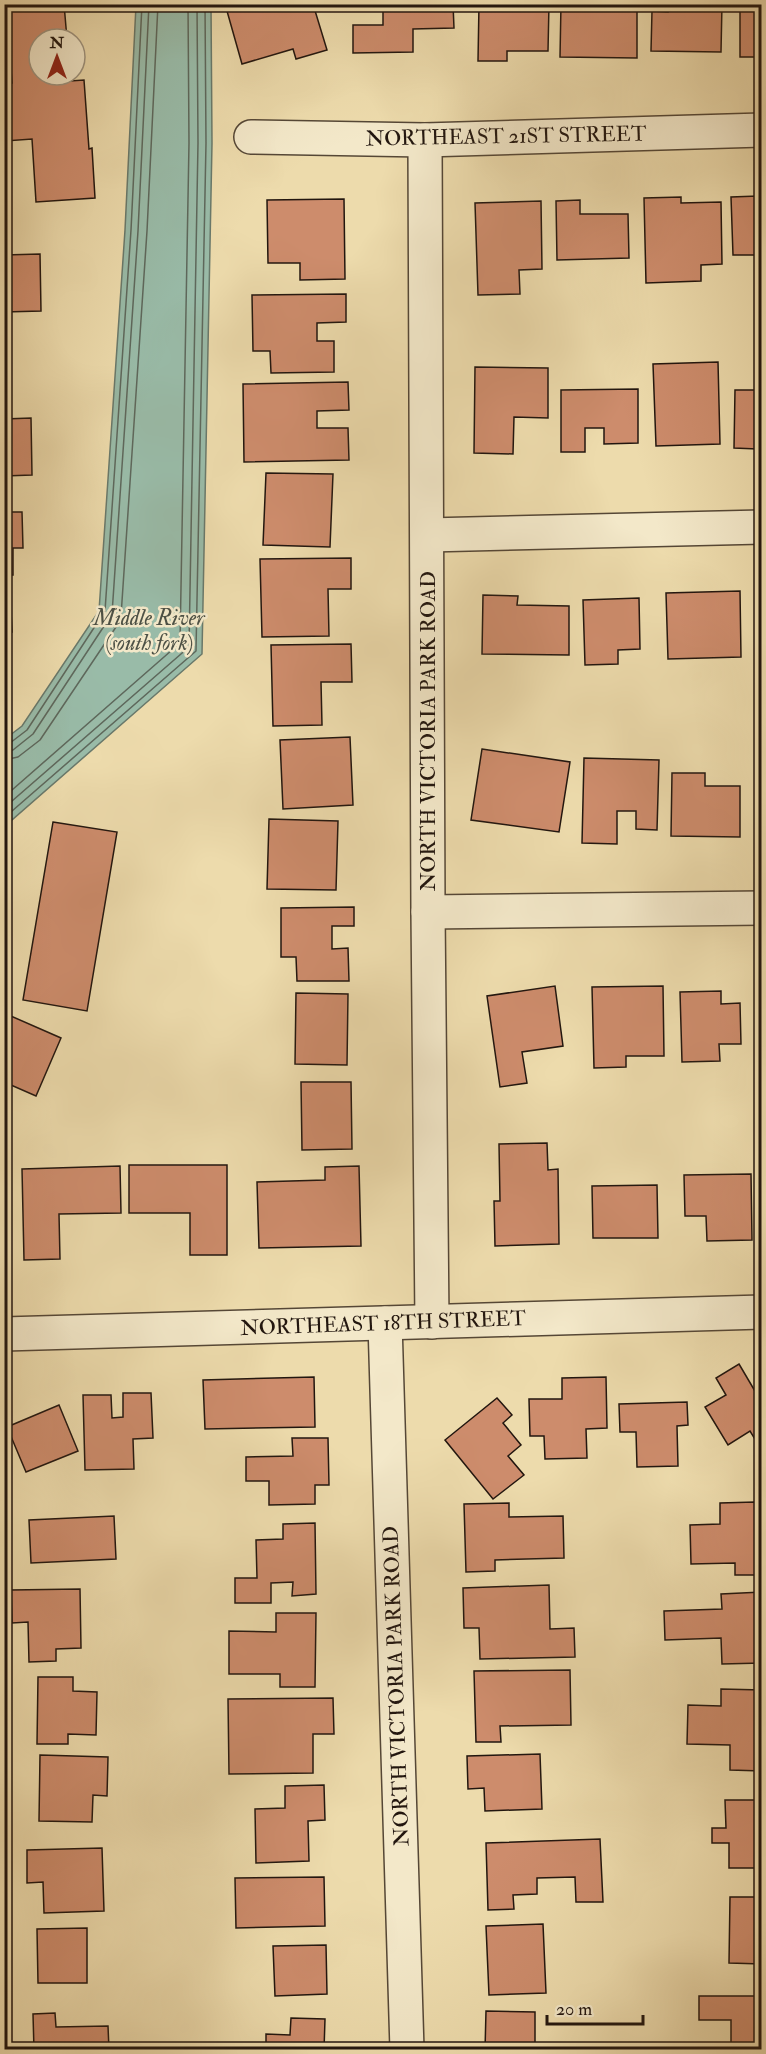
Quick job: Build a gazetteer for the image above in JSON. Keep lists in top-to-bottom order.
{
  "streets": {
    "street": ["NORTHEAST 21ST STREET", "NORTH VICTORIA PARK ROAD", "NORTHEAST 18TH STREET"]
  },
  "crossings": [
    ["NORTHEAST 21ST STREET", "NORTH VICTORIA PARK ROAD"],
    ["NORTH VICTORIA PARK ROAD", "NORTHEAST 18TH STREET"]
  ],
  "water": ["Middle River (south fork)"],
  "scale_bar": "20 m",
  "north": "top"
}
